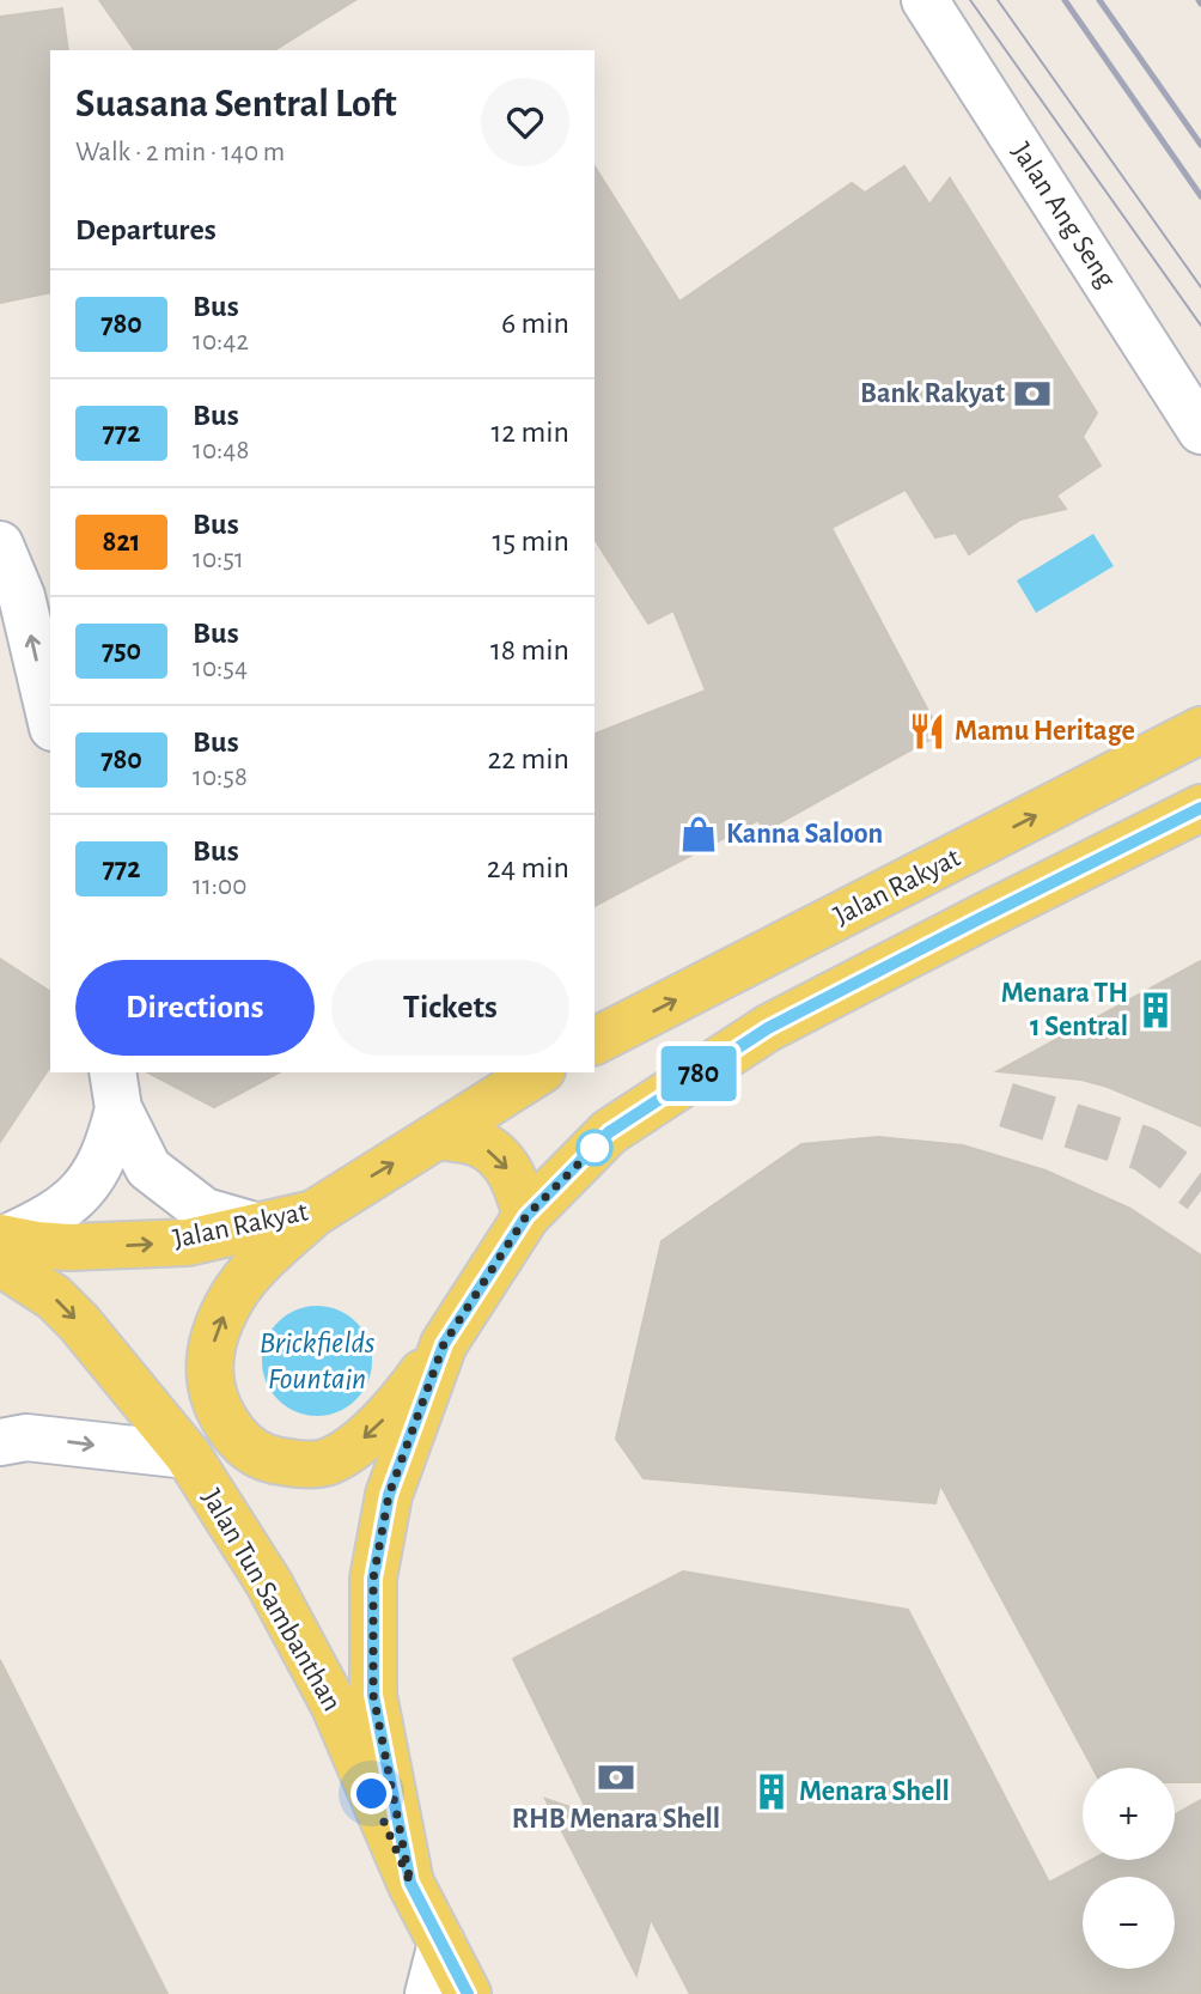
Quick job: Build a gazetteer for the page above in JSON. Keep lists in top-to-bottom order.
{
  "streets": {
    "main road": ["Jalan Rakyat", "Jalan Tun Sambanthan"],
    "street": ["Jalan Ang Seng"]
  },
  "crossings": [
    ["Jalan Rakyat", "Jalan Tun Sambanthan"]
  ],
  "water": ["Brickfields Fountain"],
  "places": {
    "bank": ["Bank Rakyat", "RHB Menara Shell"],
    "restaurant": ["Mamu Heritage"],
    "shop": ["Kanna Saloon"],
    "building": ["Menara TH 1 Sentral", "Menara Shell"]
  },
  "lines": ["bus line 780"],
  "page": {
    "on_map": "780",
    "heading": [
      ["Suasana Sentral Loft", "Walk · 2 min · 140 m"],
      "Departures"
    ],
    "list": [
      {
        "mark": "780",
        "name": "Bus",
        "note": "10:42",
        "value": "6 min"
      },
      {
        "mark": "772",
        "name": "Bus",
        "note": "10:48",
        "value": "12 min"
      },
      {
        "mark": "821",
        "name": "Bus",
        "note": "10:51",
        "value": "15 min"
      },
      {
        "mark": "750",
        "name": "Bus",
        "note": "10:54",
        "value": "18 min"
      },
      {
        "mark": "780",
        "name": "Bus",
        "note": "10:58",
        "value": "22 min"
      },
      {
        "mark": "772",
        "name": "Bus",
        "note": "11:00",
        "value": "24 min"
      }
    ],
    "buttons": ["Directions", "Tickets"],
    "map_buttons": ["+", "−"]
  }
}
